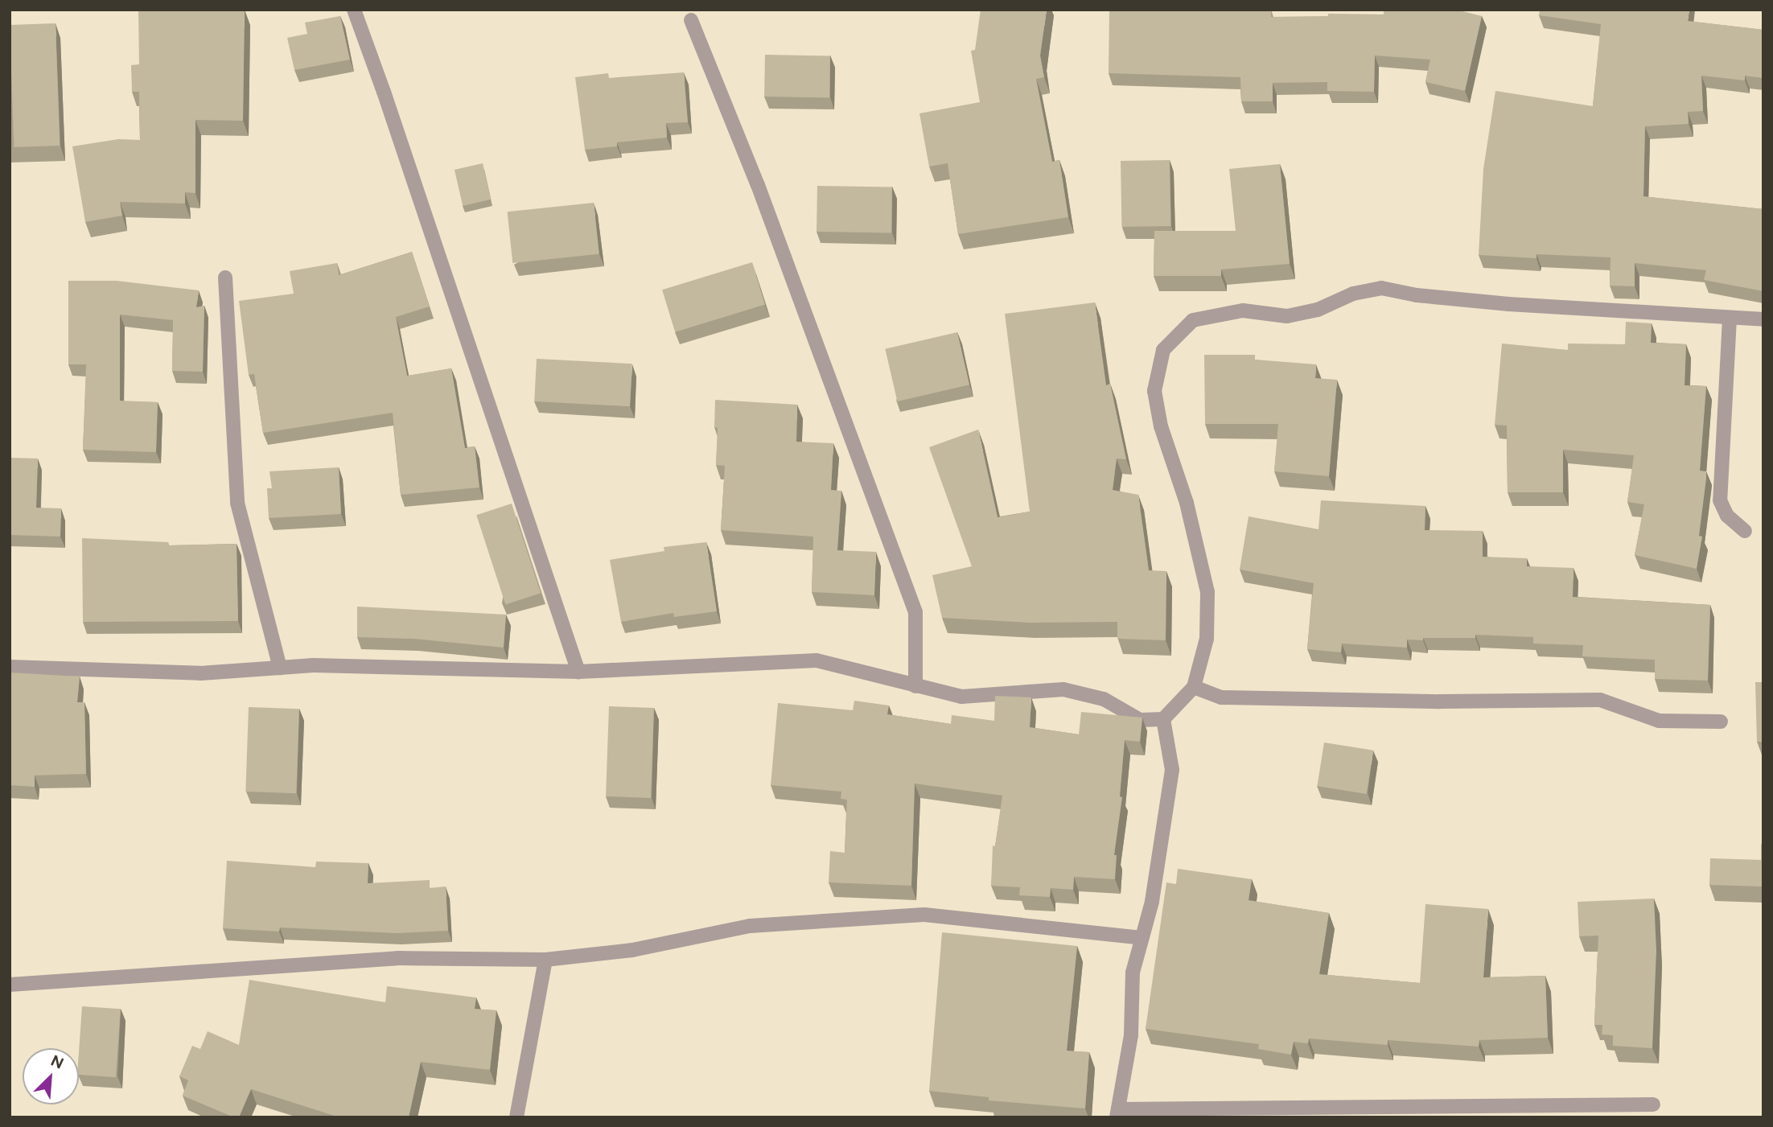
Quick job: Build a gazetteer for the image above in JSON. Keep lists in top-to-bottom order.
{
  "north": "top right"
}
